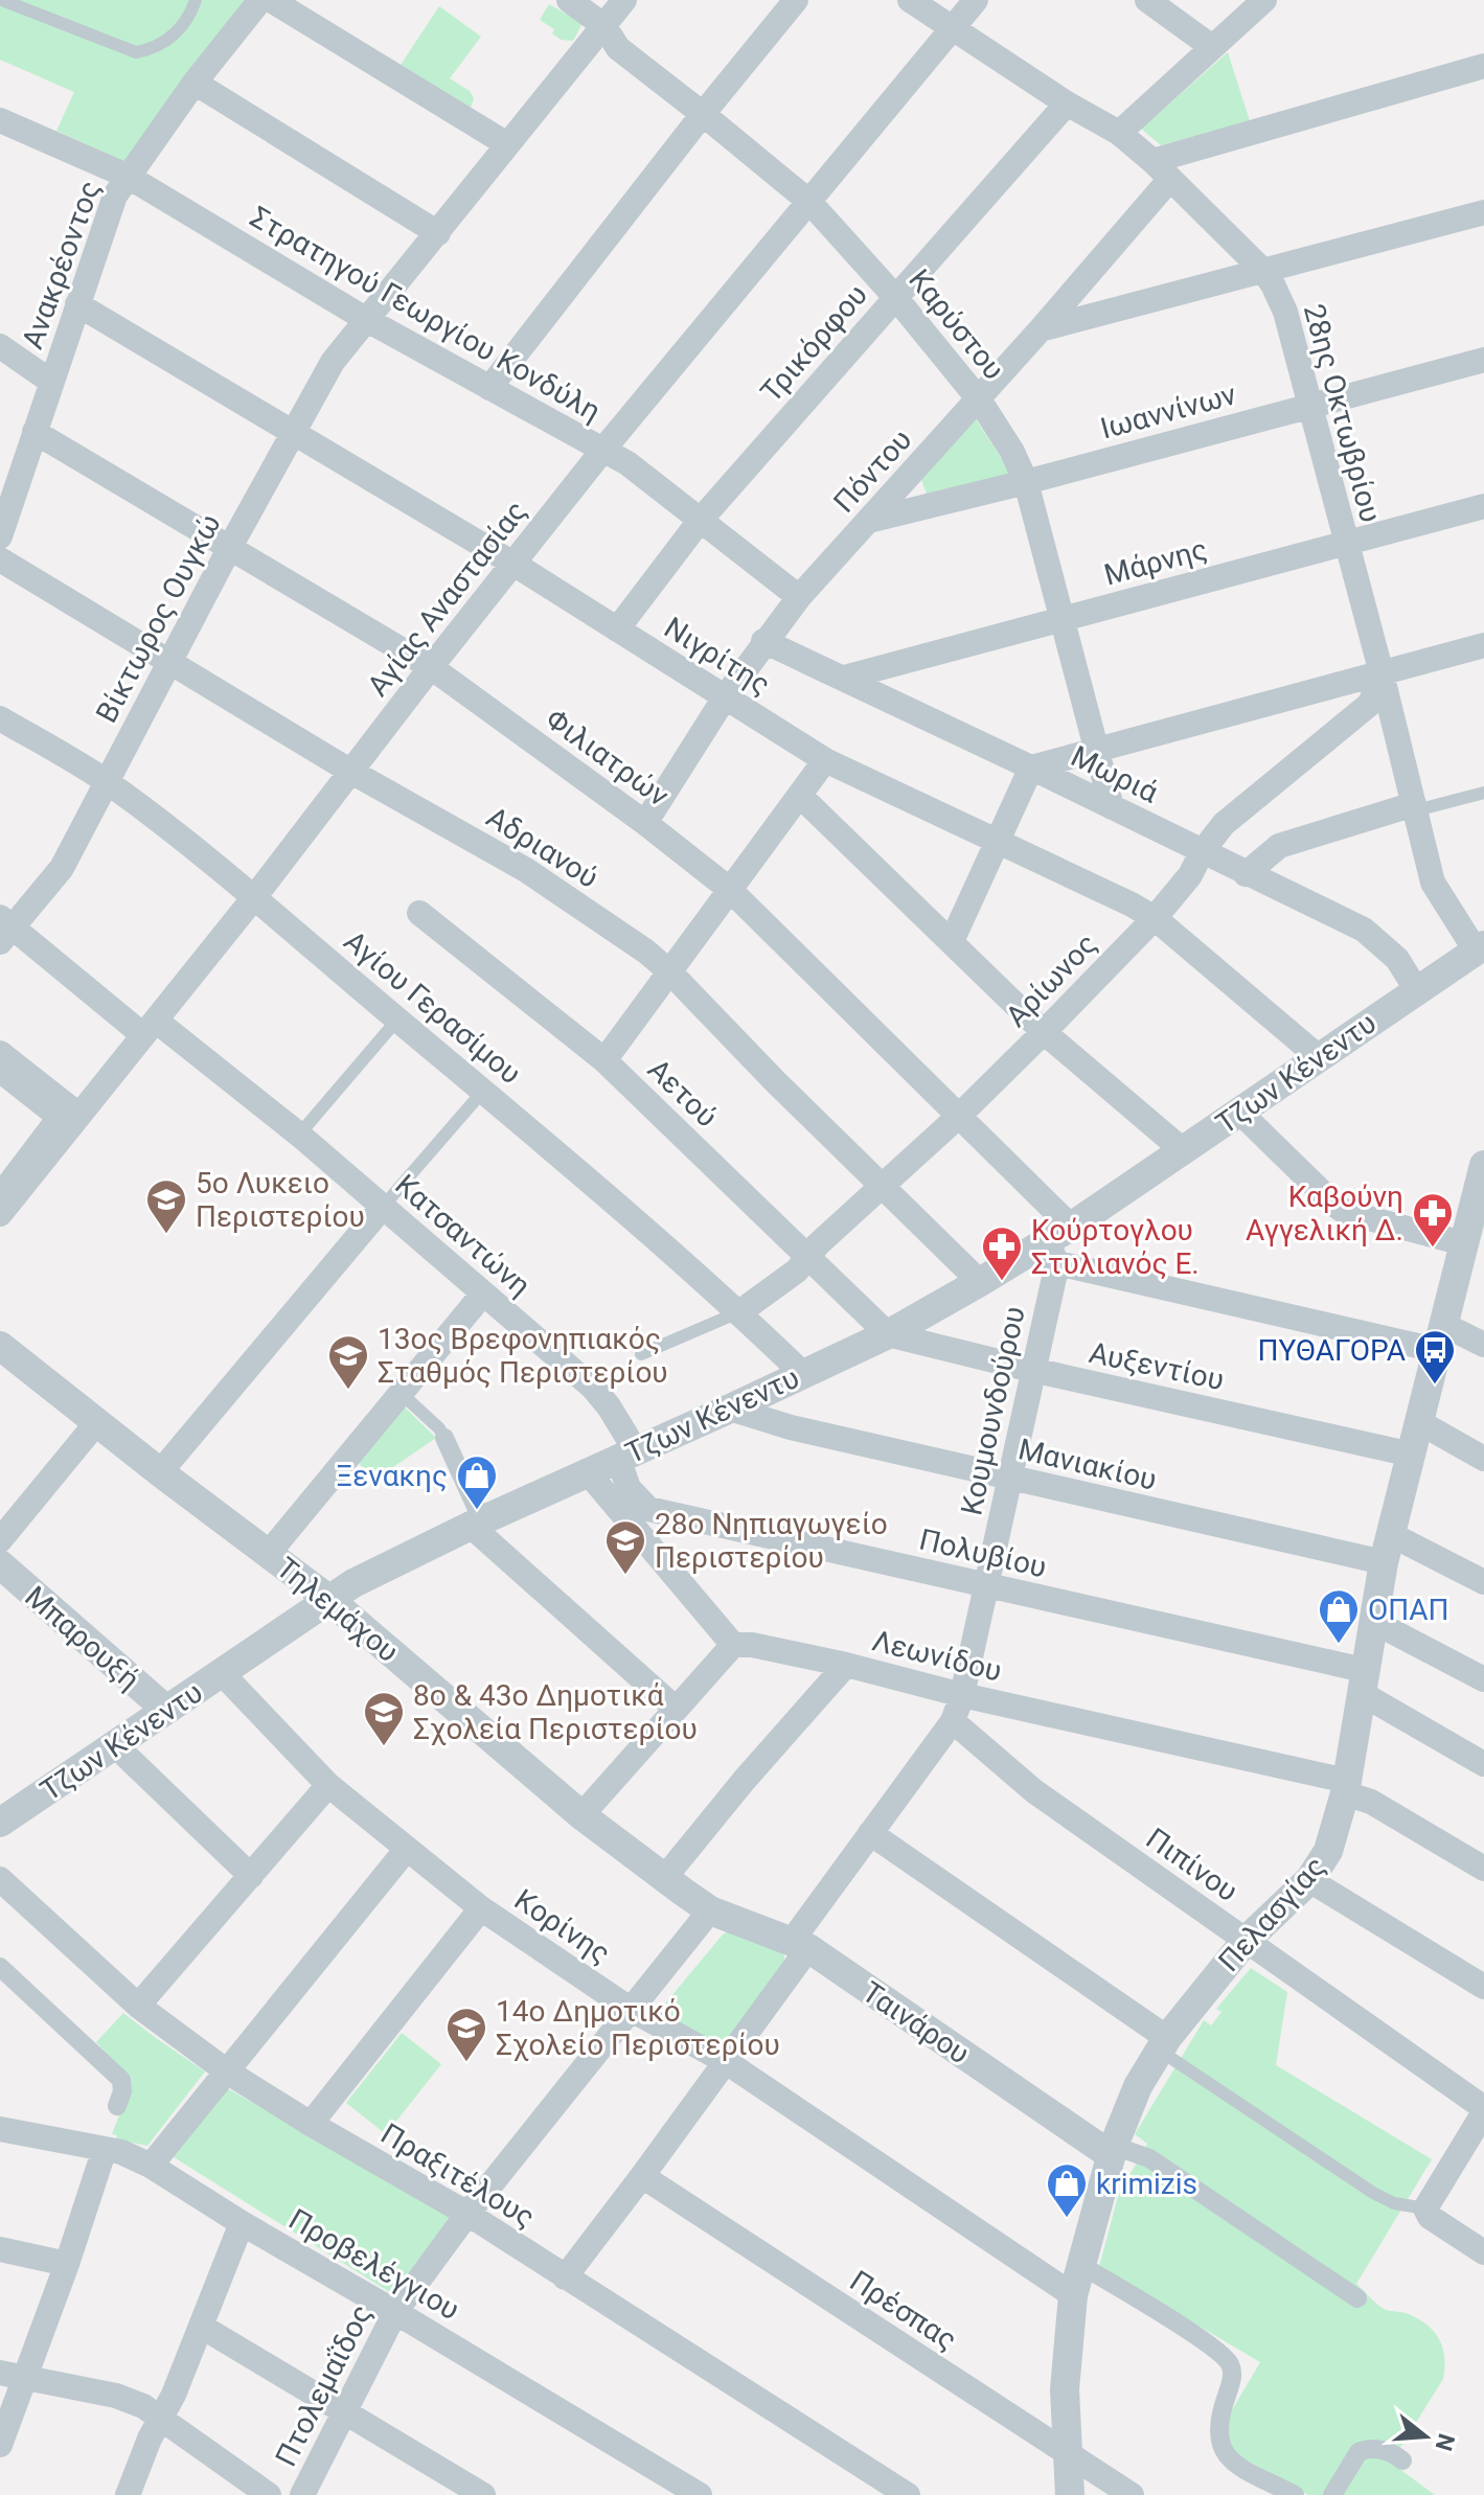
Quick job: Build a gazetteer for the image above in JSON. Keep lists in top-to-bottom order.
{
  "streets": {
    "street": [
      "Ανακρέοντος",
      "Στρατηγού Γεωργίου Κονδύλη",
      "Καρύστου",
      "Τρικόρφου",
      "Ιωαννίνων",
      "28ης Οκτωβρίου",
      "Πόντου",
      "Μάρνης",
      "Αγίας Αναστασίας",
      "Βίκτωρος Ουγκώ",
      "Νιγρίτης",
      "Φιλιατρών",
      "Μωριά",
      "Αδριανού",
      "Αρίωνος",
      "Αγίου Γερασίμου",
      "Τζων Κένεντυ",
      "Αετού",
      "Κατσαντώνη",
      "Αυξεντίου",
      "Κουμουνδούρου",
      "Μανιακίου",
      "Πολυβίου",
      "Τηλεμάχου",
      "Μπαρουξή",
      "Λεωνίδου",
      "Πιπίνου",
      "Πελασγίας",
      "Κορίνης",
      "Ταινάρου",
      "Πραξιτέλους",
      "Προβελέγγιου",
      "Πρέσπας",
      "Πτολεμαΐδος"
    ]
  },
  "crossings": [
    ["Ανακρέοντος", "Στρατηγού Γεωργίου Κονδύλη"],
    ["Ανακρέοντος", "Νιγρίτης"],
    ["Ανακρέοντος", "Φιλιατρών"],
    ["Στρατηγού Γεωργίου Κονδύλη", "Τρικόρφου"],
    ["Στρατηγού Γεωργίου Κονδύλη", "Πόντου"],
    ["Στρατηγού Γεωργίου Κονδύλη", "Αγίας Αναστασίας"],
    ["Στρατηγού Γεωργίου Κονδύλη", "Βίκτωρος Ουγκώ"],
    ["Καρύστου", "Τρικόρφου"],
    ["Καρύστου", "Ιωαννίνων"],
    ["Καρύστου", "Πόντου"],
    ["Καρύστου", "Μάρνης"],
    ["Καρύστου", "Αγίας Αναστασίας"],
    ["Καρύστου", "Βίκτωρος Ουγκώ"],
    ["Καρύστου", "Μωριά"],
    ["Τρικόρφου", "28ης Οκτωβρίου"],
    ["Τρικόρφου", "Νιγρίτης"],
    ["Ιωαννίνων", "28ης Οκτωβρίου"],
    ["Ιωαννίνων", "Πόντου"],
    ["28ης Οκτωβρίου", "Πόντου"],
    ["28ης Οκτωβρίου", "Μάρνης"],
    ["28ης Οκτωβρίου", "Αγίας Αναστασίας"],
    ["28ης Οκτωβρίου", "Αρίωνος"],
    ["28ης Οκτωβρίου", "Τζων Κένεντυ"],
    ["Πόντου", "Νιγρίτης"],
    ["Πόντου", "Φιλιατρών"],
    ["Πόντου", "Μωριά"],
    ["Μάρνης", "Μωριά"],
    ["Αγίας Αναστασίας", "Νιγρίτης"],
    ["Αγίας Αναστασίας", "Φιλιατρών"],
    ["Αγίας Αναστασίας", "Αδριανού"],
    ["Αγίας Αναστασίας", "Αγίου Γερασίμου"],
    ["Αγίας Αναστασίας", "Κατσαντώνη"],
    ["Βίκτωρος Ουγκώ", "Νιγρίτης"],
    ["Βίκτωρος Ουγκώ", "Φιλιατρών"],
    ["Βίκτωρος Ουγκώ", "Αδριανού"],
    ["Βίκτωρος Ουγκώ", "Αγίου Γερασίμου"],
    ["Βίκτωρος Ουγκώ", "Κατσαντώνη"],
    ["Νιγρίτης", "Αρίωνος"],
    ["Νιγρίτης", "Τζων Κένεντυ"],
    ["Φιλιατρών", "Αρίωνος"],
    ["Φιλιατρών", "Τζων Κένεντυ"],
    ["Φιλιατρών", "Κουμουνδούρου"],
    ["Μωριά", "Αρίωνος"],
    ["Μωριά", "Τζων Κένεντυ"],
    ["Αδριανού", "Αρίωνος"],
    ["Αδριανού", "Τζων Κένεντυ"],
    ["Αρίωνος", "Αγίου Γερασίμου"],
    ["Αρίωνος", "Αετού"],
    ["Αγίου Γερασίμου", "Τζων Κένεντυ"],
    ["Τζων Κένεντυ", "Αετού"],
    ["Τζων Κένεντυ", "Κατσαντώνη"],
    ["Τζων Κένεντυ", "Αυξεντίου"],
    ["Τζων Κένεντυ", "Κουμουνδούρου"],
    ["Τζων Κένεντυ", "Μανιακίου"],
    ["Τζων Κένεντυ", "Πολυβίου"],
    ["Τζων Κένεντυ", "Τηλεμάχου"],
    ["Τζων Κένεντυ", "Μπαρουξή"],
    ["Τζων Κένεντυ", "Κορίνης"],
    ["Αετού", "Αυξεντίου"],
    ["Κατσαντώνη", "Πολυβίου"],
    ["Αυξεντίου", "Κουμουνδούρου"],
    ["Αυξεντίου", "Πελασγίας"],
    ["Κουμουνδούρου", "Μανιακίου"],
    ["Κουμουνδούρου", "Πολυβίου"],
    ["Κουμουνδούρου", "Λεωνίδου"],
    ["Κουμουνδούρου", "Πιπίνου"],
    ["Κουμουνδούρου", "Κορίνης"],
    ["Κουμουνδούρου", "Ταινάρου"],
    ["Κουμουνδούρου", "Πραξιτέλους"],
    ["Κουμουνδούρου", "Πρέσπας"],
    ["Μανιακίου", "Πελασγίας"],
    ["Πολυβίου", "Πελασγίας"],
    ["Τηλεμάχου", "Ταινάρου"],
    ["Τηλεμάχου", "Πτολεμαΐδος"],
    ["Λεωνίδου", "Πελασγίας"],
    ["Πιπίνου", "Πελασγίας"],
    ["Πελασγίας", "Κορίνης"],
    ["Πελασγίας", "Ταινάρου"],
    ["Πελασγίας", "Πρέσπας"],
    ["Κορίνης", "Πτολεμαΐδος"],
    ["Ταινάρου", "Πτολεμαΐδος"],
    ["Πραξιτέλους", "Πτολεμαΐδος"],
    ["Προβελέγγιου", "Πτολεμαΐδος"]
  ],
  "places": {
    "school or university": [
      "5ο Λυκειο Περιστερίου",
      "13ος Βρεφονηπιακός Σταθμός Περιστερίου",
      "28ο Νηπιαγωγείο Περιστερίου",
      "8ο & 43ο Δημοτικά Σχολεία Περιστερίου",
      "14ο Δημοτικό Σχολείο Περιστερίου"
    ],
    "pharmacy": ["Καβούνη Αγγελική Δ.", "Κούρτογλου Στυλιανός Ε."],
    "bus stop": ["ΠΥΘΑΓΟΡΑ"],
    "shop": ["Ξενακης", "ΟΠΑΠ", "krimizis"]
  },
  "north": "right"
}
